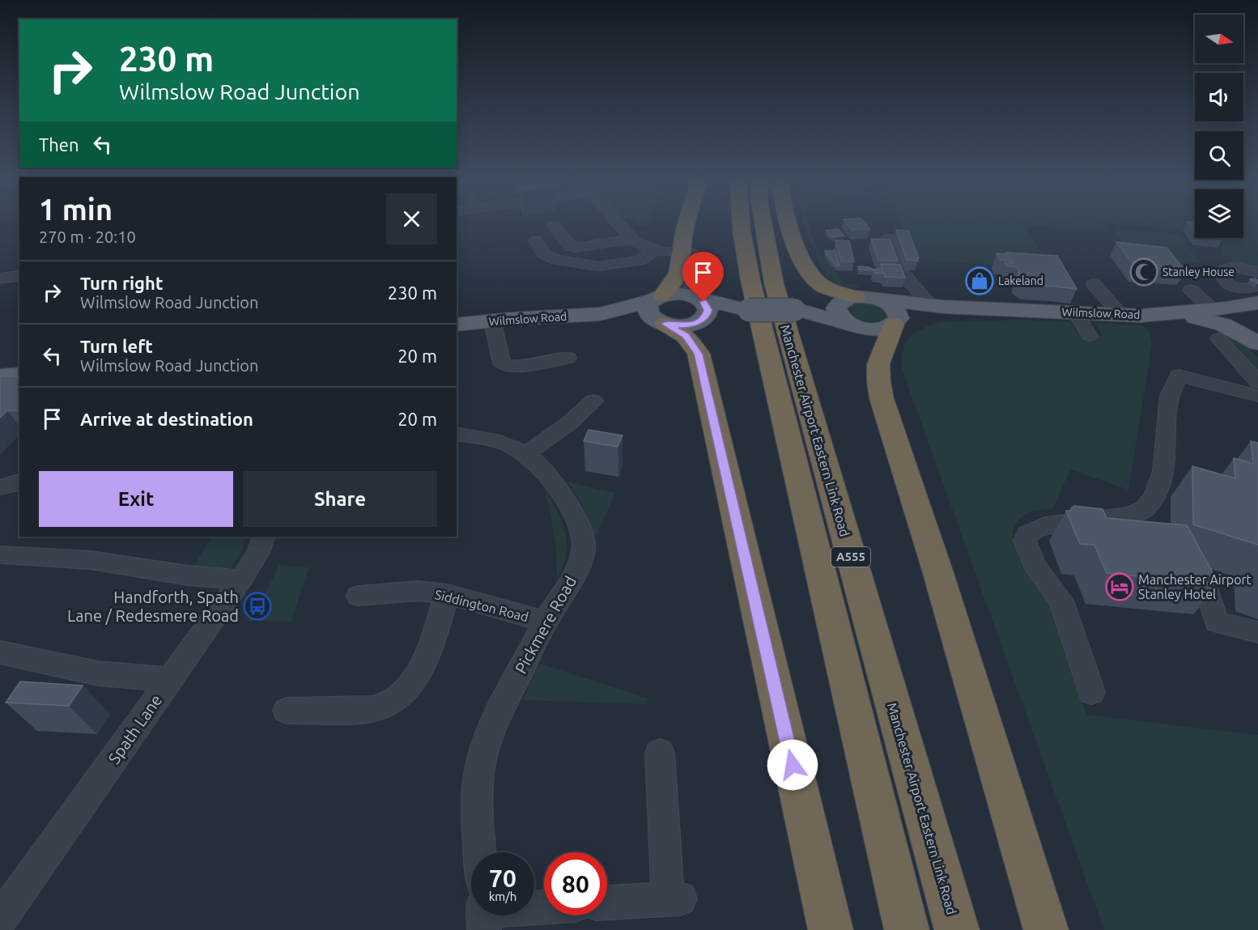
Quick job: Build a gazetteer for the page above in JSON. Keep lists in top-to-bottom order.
{
  "streets": {
    "highway": ["Manchester Airport Eastern Link Road", "A555"],
    "main road": ["Wilmslow Road"],
    "street": ["Siddington Road", "Pickmere Road", "Spath Lane"]
  },
  "crossings": [
    ["Siddington Road", "Pickmere Road"]
  ],
  "places": {
    "mosque": ["Stanley House"],
    "shop": ["Lakeland"],
    "hotel": ["Manchester Airport Stanley Hotel"],
    "bus stop": ["Handforth, Spath Lane / Redesmere Road"]
  },
  "north": "right",
  "page": {
    "turn": ["230 m", "Wilmslow Road Junction"],
    "then": "Then",
    "heading": ["1 min", "270 m · 20:10"],
    "list": [
      {
        "name": "Turn right",
        "note": "Wilmslow Road Junction",
        "value": "230 m"
      },
      {
        "name": "Turn left",
        "note": "Wilmslow Road Junction",
        "value": "20 m"
      },
      {
        "name": "Arrive at destination",
        "value": "20 m"
      }
    ],
    "buttons": ["Exit", "Share"],
    "speed": "70 km/h",
    "limit": "80"
  }
}
